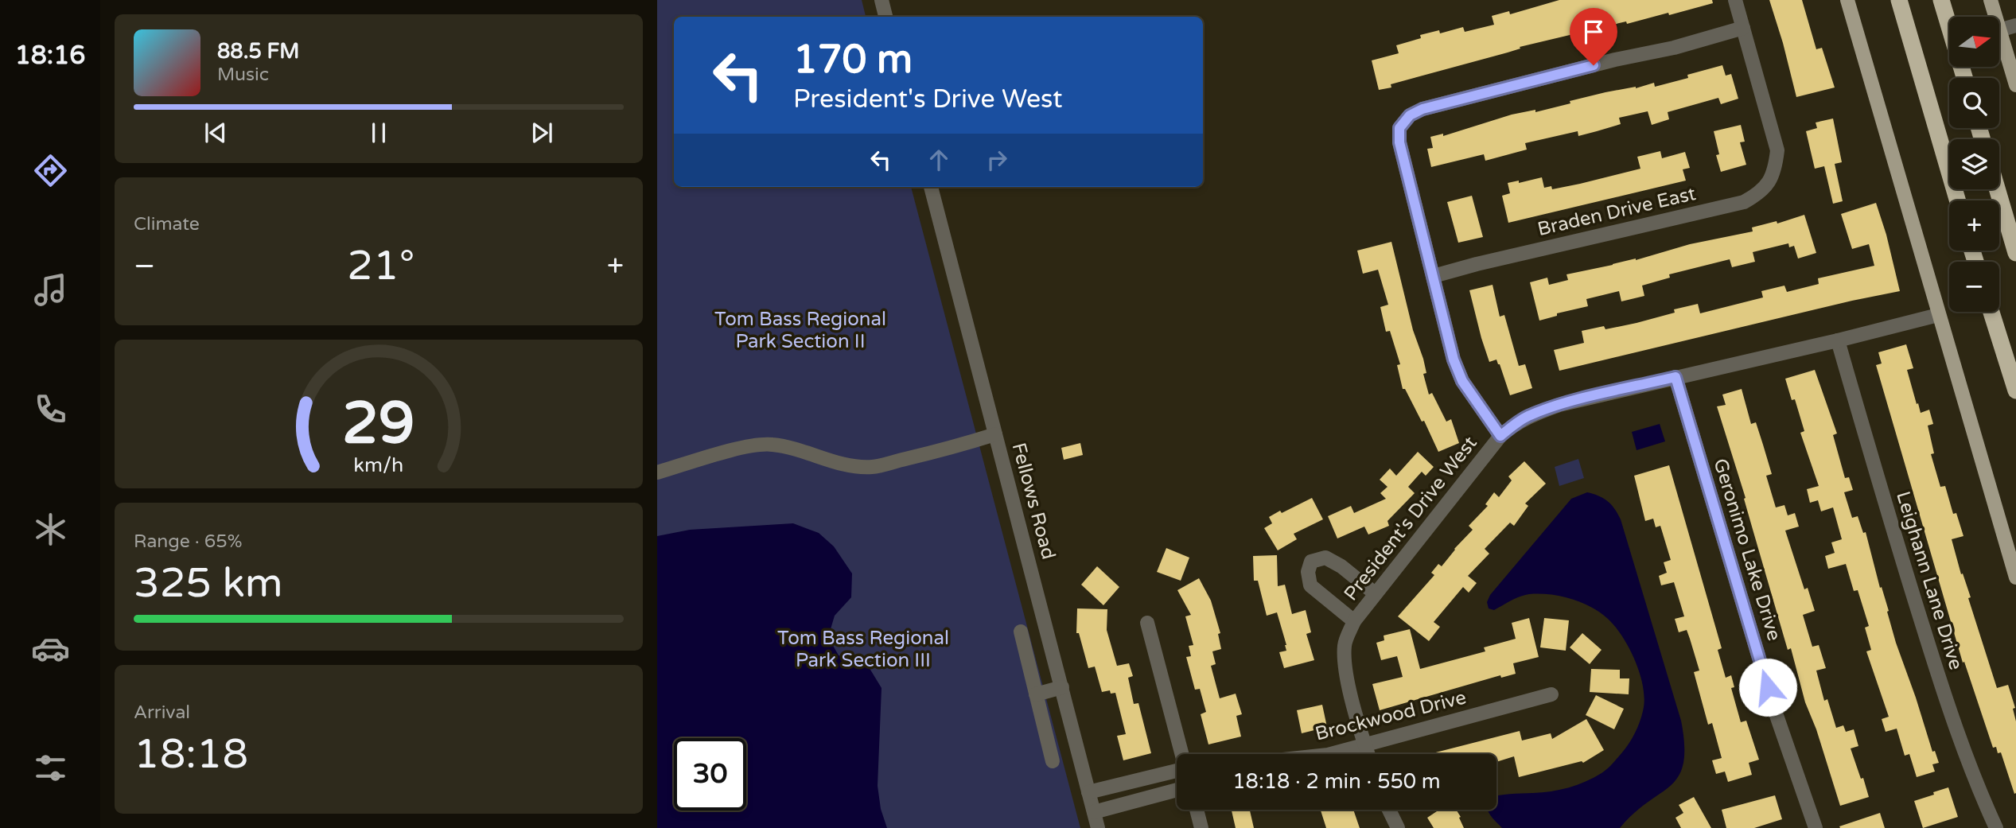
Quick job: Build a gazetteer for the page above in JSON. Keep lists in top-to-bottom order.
{
  "streets": {
    "street": [
      "Braden Drive East",
      "Fellows Road",
      "President's Drive West",
      "Geronimo Lake Drive",
      "Leighann Lane Drive",
      "Brockwood Drive"
    ]
  },
  "crossings": [
    ["President's Drive West", "Geronimo Lake Drive"],
    ["President's Drive West", "Leighann Lane Drive"],
    ["President's Drive West", "Brockwood Drive"]
  ],
  "parks": ["Tom Bass Regional Park Section II", "Tom Bass Regional Park Section III"],
  "north": "right",
  "page": {
    "tabs": "18:16",
    "map_buttons": ["+", "−"],
    "turn": ["170 m", "President's Drive West"],
    "song": ["88.5 FM", "Music"],
    "tile": [
      "Climate",
      ["Range · 65%", "325 km"],
      ["Arrival", "18:18"]
    ],
    "heat": ["−", "21°", "+"],
    "limit": "30",
    "trip": "18:18 · 2 min · 550 m",
    "gauge": ["29", "km/h"]
  }
}
